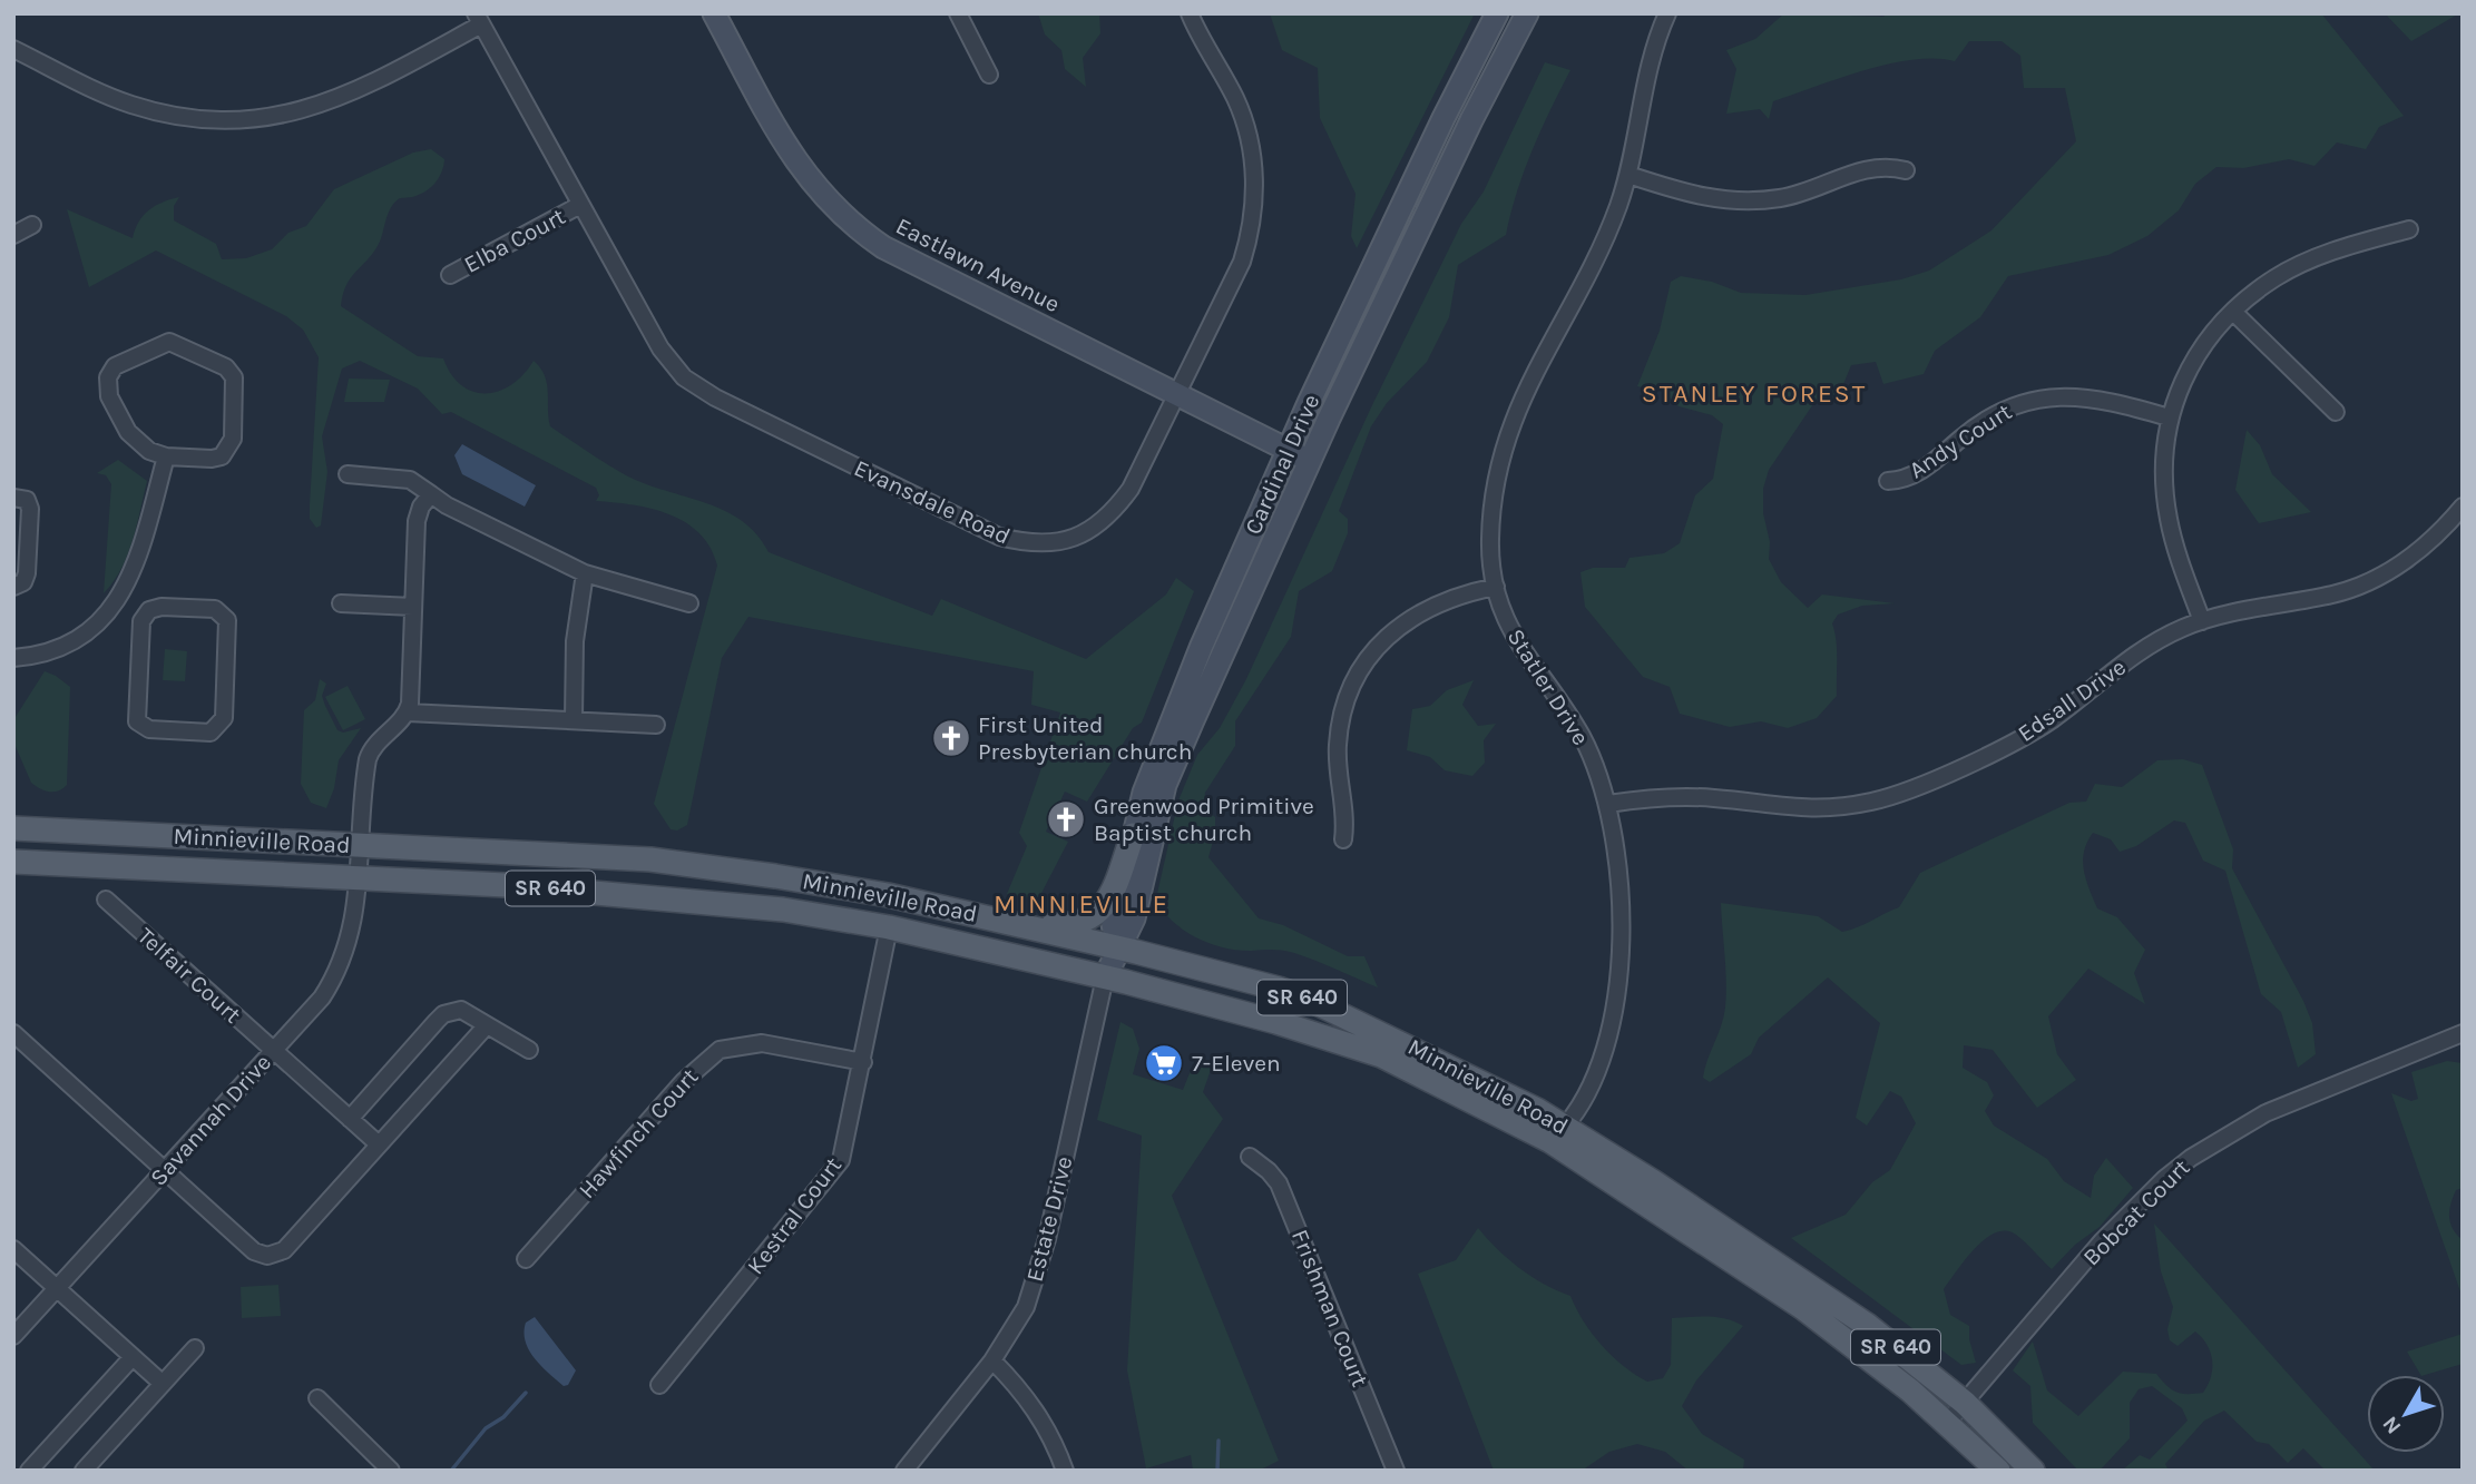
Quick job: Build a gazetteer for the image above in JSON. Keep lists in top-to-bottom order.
{
  "streets": {
    "main road": [
      "Eastlawn Avenue",
      "Cardinal Drive",
      "Minnieville Road",
      "SR 640"
    ],
    "street": [
      "Elba Court",
      "Andy Court",
      "Evansdale Road",
      "Statler Drive",
      "Edsall Drive",
      "Telfair Court",
      "Savannah Drive",
      "Hawfinch Court",
      "Bobcat Court",
      "Kestral Court",
      "Estate Drive",
      "Frishman Court"
    ]
  },
  "crossings": [
    ["Elba Court", "Evansdale Road"],
    ["Eastlawn Avenue", "Cardinal Drive"],
    ["Eastlawn Avenue", "Evansdale Road"],
    ["Cardinal Drive", "Minnieville Road"],
    ["Cardinal Drive", "Estate Drive"],
    ["Statler Drive", "Edsall Drive"],
    ["Statler Drive", "Minnieville Road"],
    ["Minnieville Road", "Savannah Drive"],
    ["Minnieville Road", "Bobcat Court"],
    ["Minnieville Road", "Kestral Court"],
    ["Minnieville Road", "Estate Drive"],
    ["Telfair Court", "Savannah Drive"],
    ["Hawfinch Court", "Kestral Court"]
  ],
  "districts": ["STANLEY FOREST", "MINNIEVILLE"],
  "places": {
    "church": ["First United Presbyterian church", "Greenwood Primitive Baptist church"],
    "supermarket": ["7-Eleven"]
  },
  "north": "bottom left"
}
